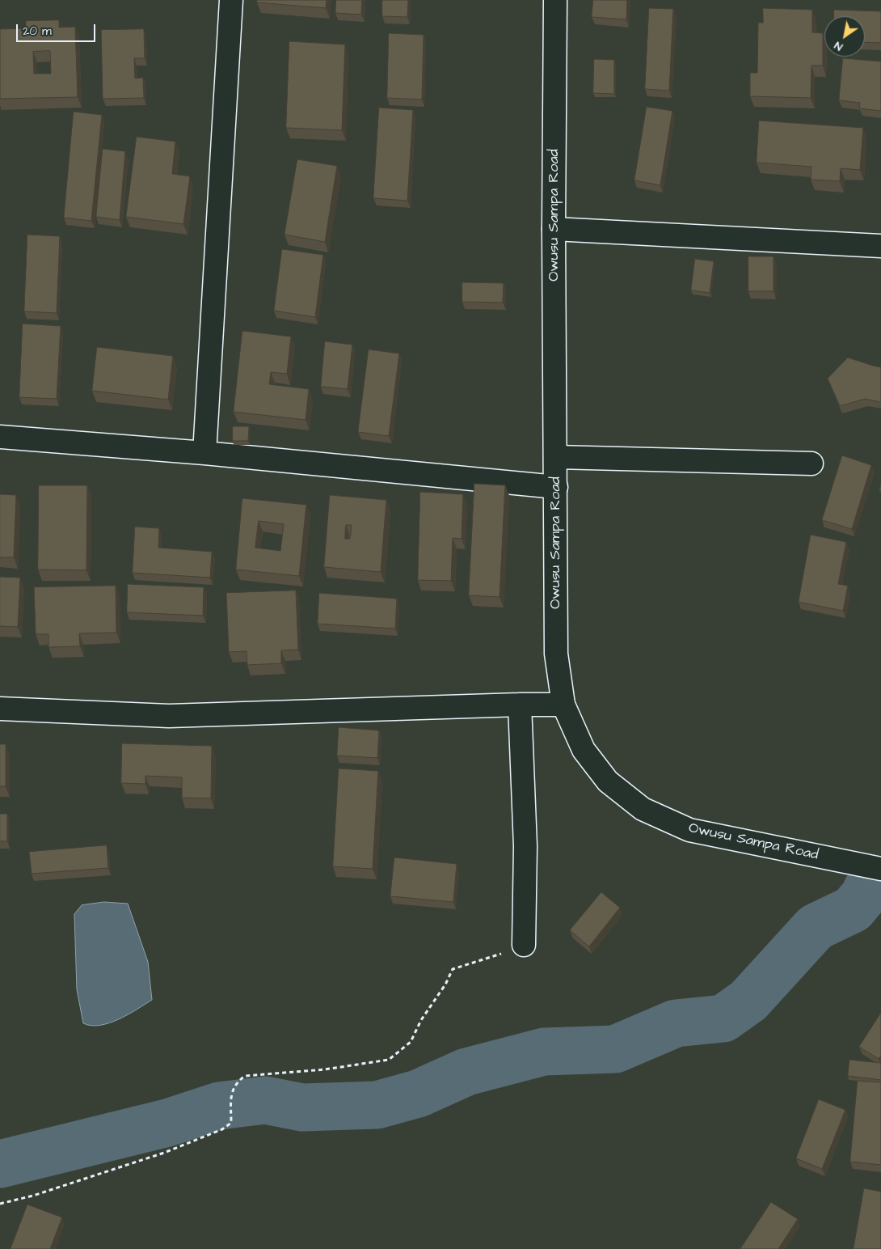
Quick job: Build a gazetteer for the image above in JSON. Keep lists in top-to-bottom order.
{
  "streets": {
    "street": ["Owusu Sampa Road"]
  },
  "scale_bar": "20 m",
  "north": "bottom left"
}
